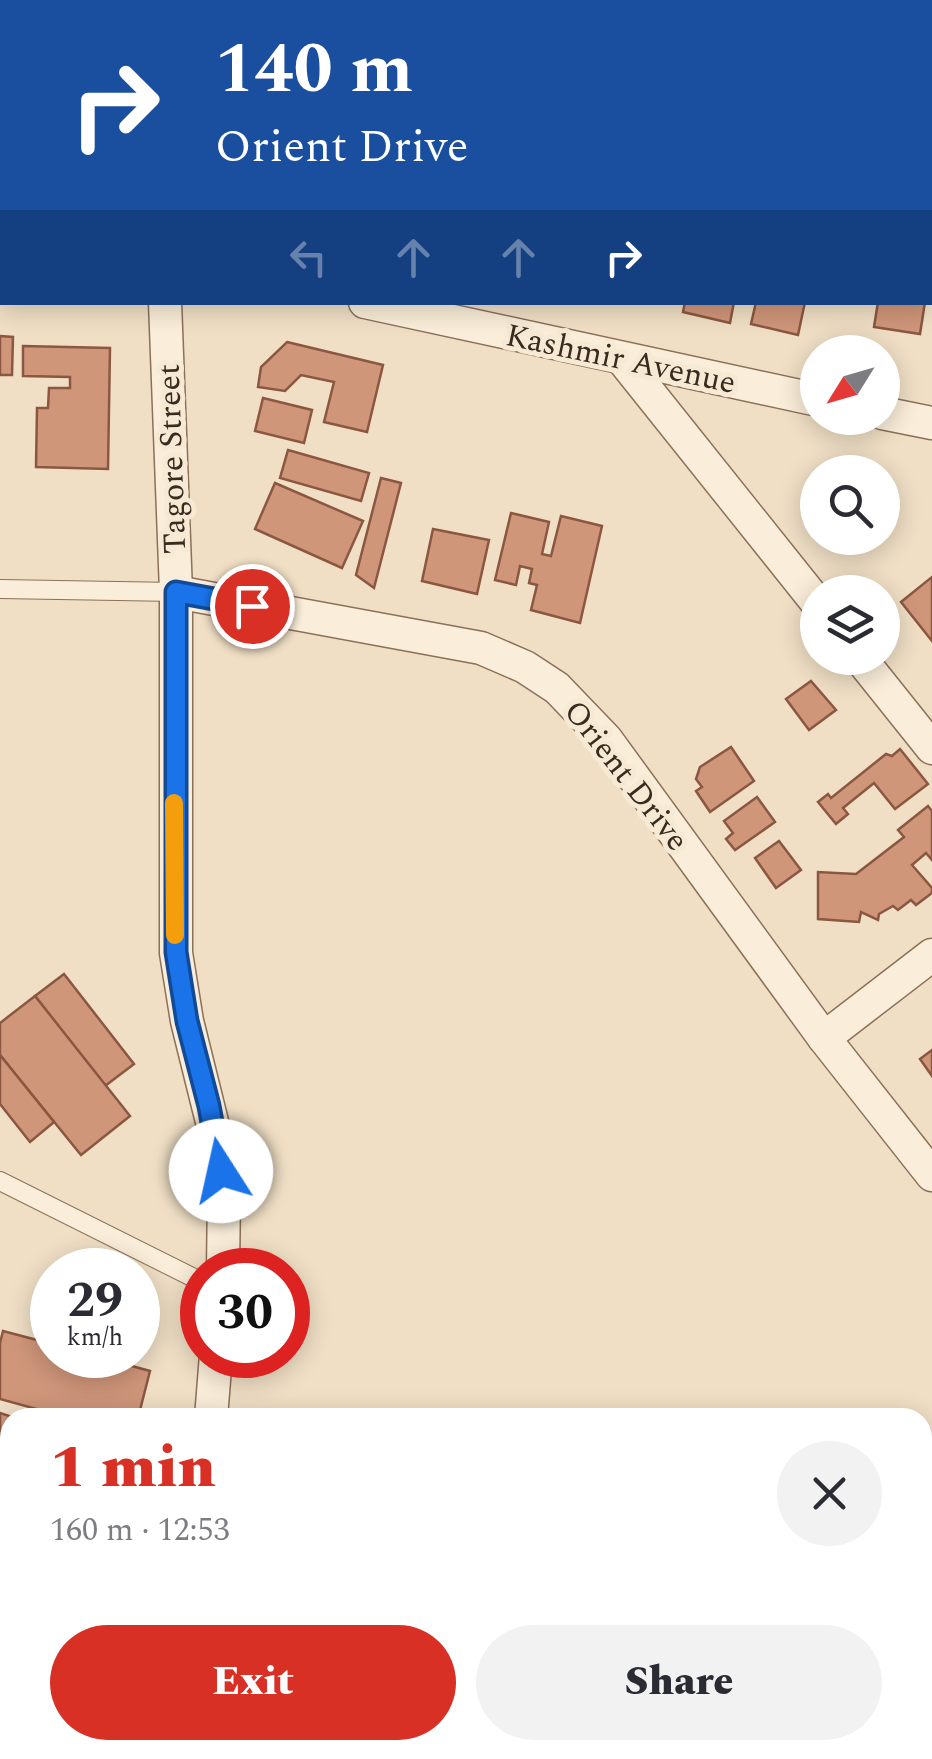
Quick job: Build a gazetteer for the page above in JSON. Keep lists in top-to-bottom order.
{
  "streets": {
    "street": ["Kashmir Avenue", "Tagore Street", "Orient Drive"]
  },
  "crossings": [
    ["Tagore Street", "Orient Drive"]
  ],
  "north": "bottom left",
  "page": {
    "turn": ["140 m", "Orient Drive"],
    "speed": "29 km/h",
    "limit": "30",
    "heading": ["1 min", "160 m · 12:53"],
    "buttons": ["Exit", "Share"]
  }
}
